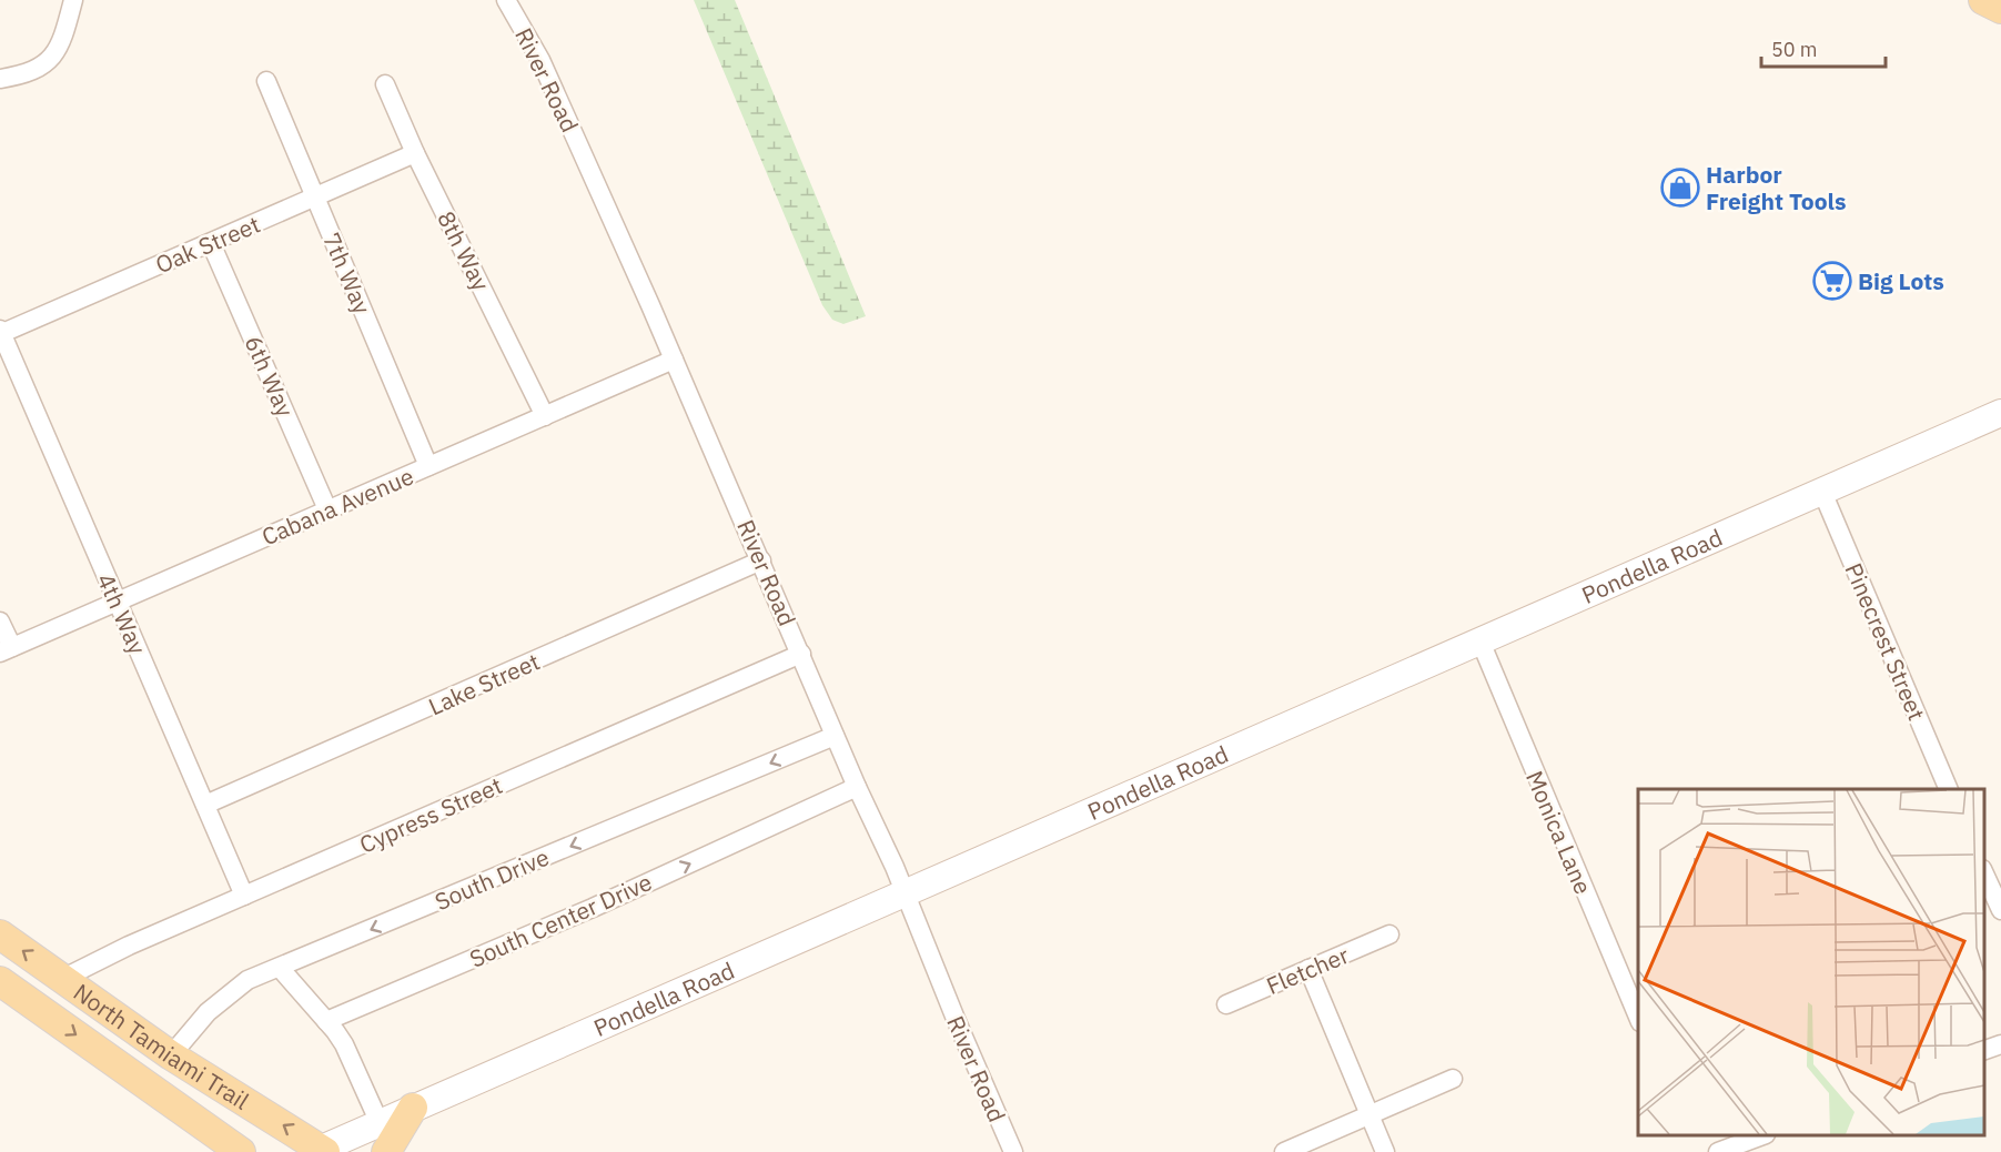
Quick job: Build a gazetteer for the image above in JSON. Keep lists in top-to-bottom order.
{
  "streets": {
    "main road": ["Pondella Road", "North Tamiami Trail"],
    "street": [
      "River Road",
      "Oak Street",
      "8th Way",
      "7th Way",
      "6th Way",
      "Cabana Avenue",
      "4th Way",
      "Pinecrest Street",
      "Lake Street",
      "Cypress Street",
      "Monica Lane",
      "South Drive",
      "South Center Drive",
      "Fletcher"
    ]
  },
  "crossings": [
    ["River Road", "Cabana Avenue"],
    ["River Road", "Pondella Road"],
    ["River Road", "Lake Street"],
    ["River Road", "Cypress Street"],
    ["River Road", "South Drive"],
    ["River Road", "South Center Drive"],
    ["Oak Street", "8th Way"],
    ["Oak Street", "7th Way"],
    ["Oak Street", "6th Way"],
    ["Oak Street", "4th Way"],
    ["8th Way", "Cabana Avenue"],
    ["7th Way", "Cabana Avenue"],
    ["6th Way", "Cabana Avenue"],
    ["Cabana Avenue", "4th Way"],
    ["Pondella Road", "Pinecrest Street"],
    ["Pondella Road", "Monica Lane"],
    ["Pondella Road", "North Tamiami Trail"],
    ["4th Way", "Lake Street"],
    ["4th Way", "Cypress Street"],
    ["Cypress Street", "North Tamiami Trail"],
    ["South Drive", "North Tamiami Trail"]
  ],
  "one_way": ["South Drive", "South Center Drive"],
  "places": {
    "shop": ["Harbor Freight Tools"],
    "supermarket": ["Big Lots"]
  },
  "scale_bar": "50 m"
}
